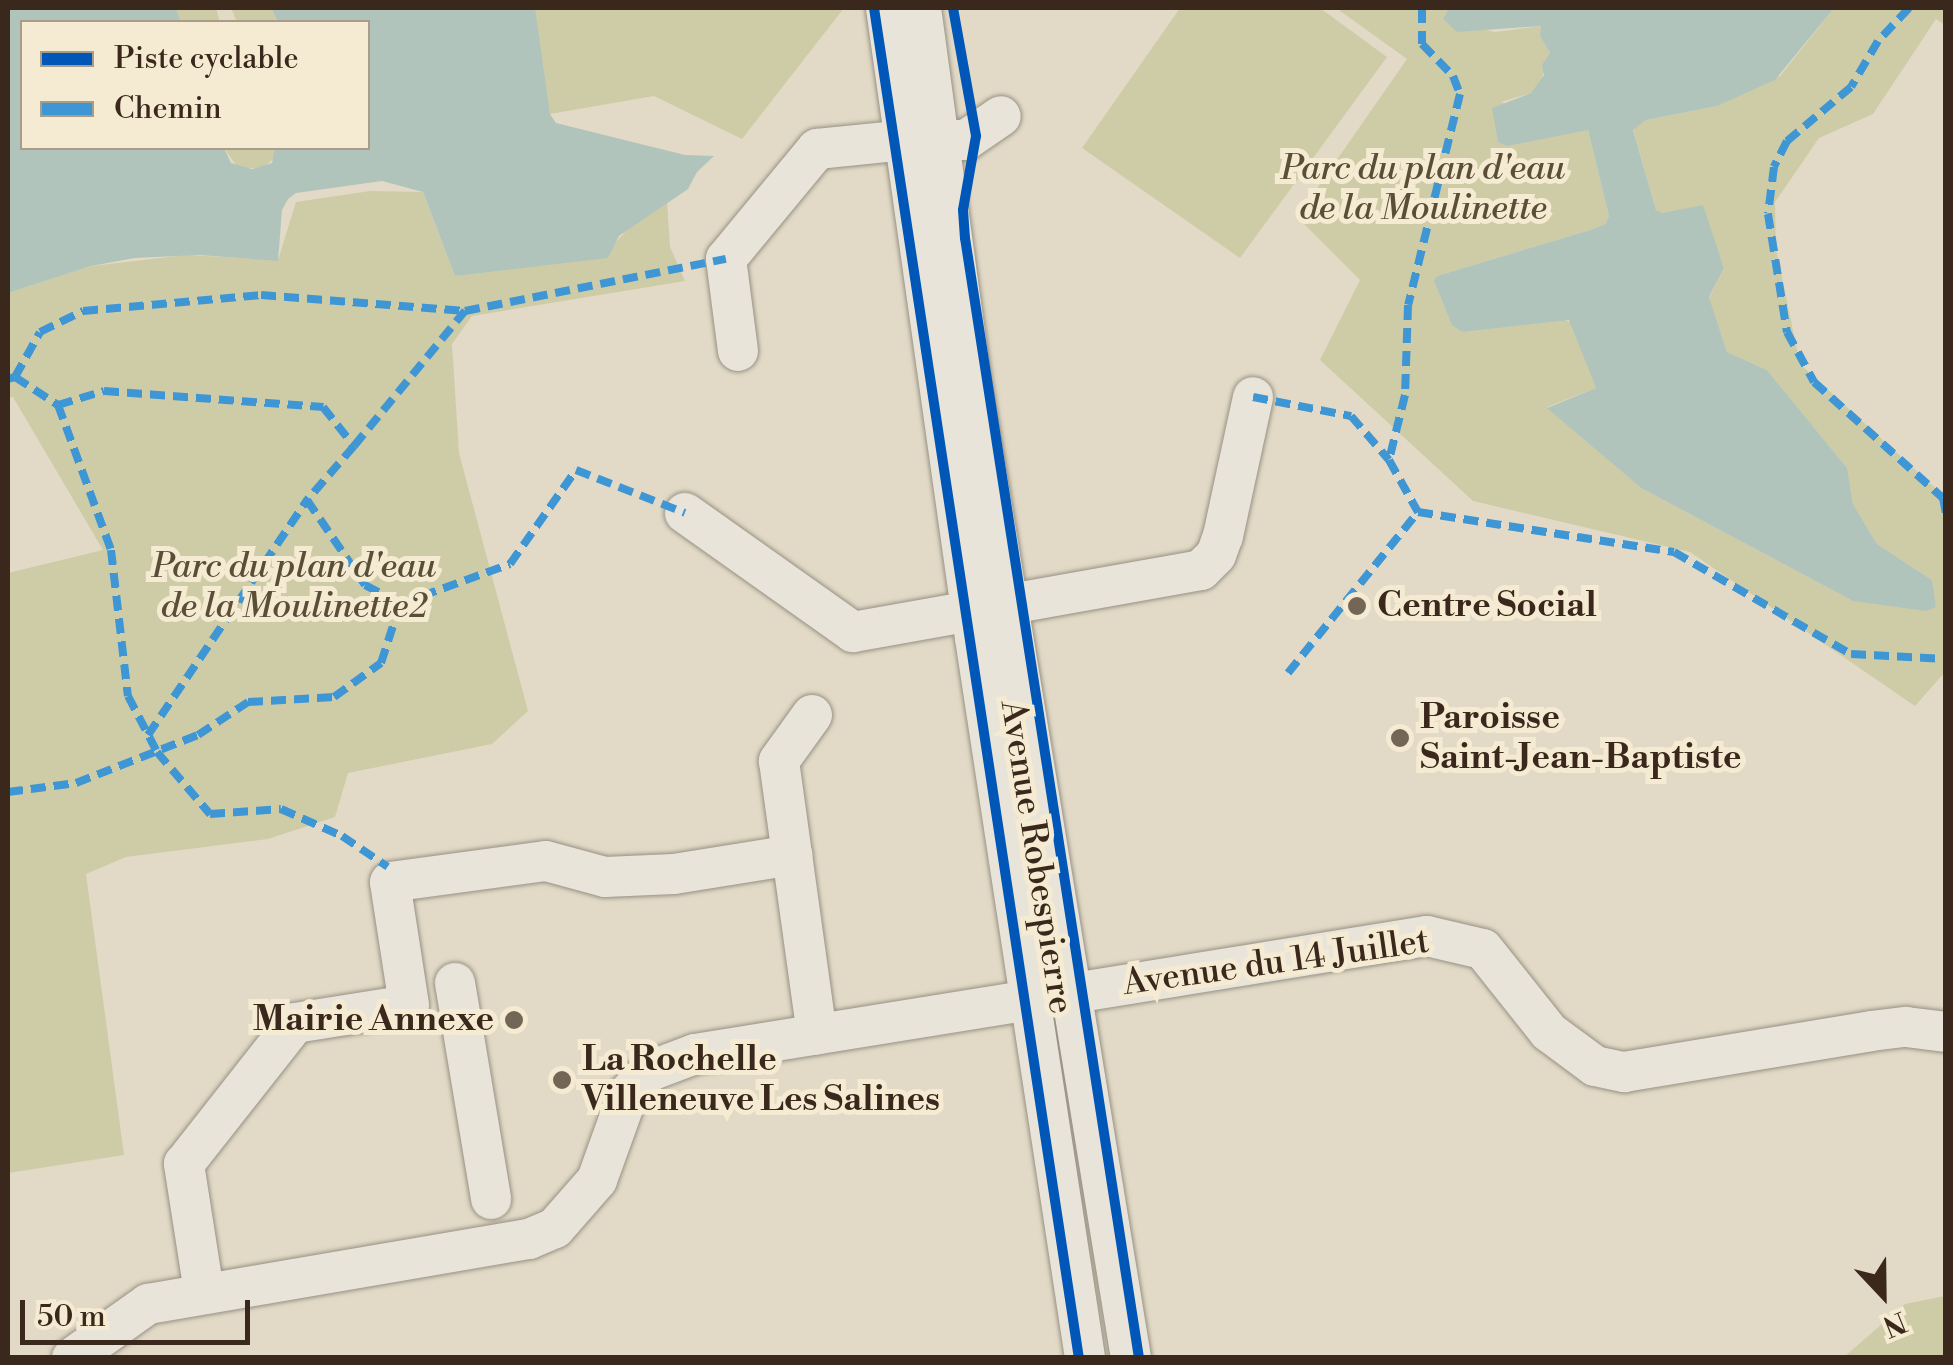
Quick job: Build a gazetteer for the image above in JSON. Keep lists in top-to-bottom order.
{
  "streets": {
    "street": ["Avenue Robespierre", "Avenue du 14 Juillet"]
  },
  "crossings": [
    ["Avenue Robespierre", "Avenue du 14 Juillet"]
  ],
  "parks": ["Parc du plan d'eau de la Moulinette", "Parc du plan d'eau de la Moulinette2"],
  "places": [
    "Centre Social",
    "Paroisse Saint-Jean-Baptiste",
    "Mairie Annexe",
    "La Rochelle Villeneuve Les Salines"
  ],
  "legend": ["Piste cyclable", "Chemin"],
  "scale_bar": "50 m",
  "north": "bottom"
}
